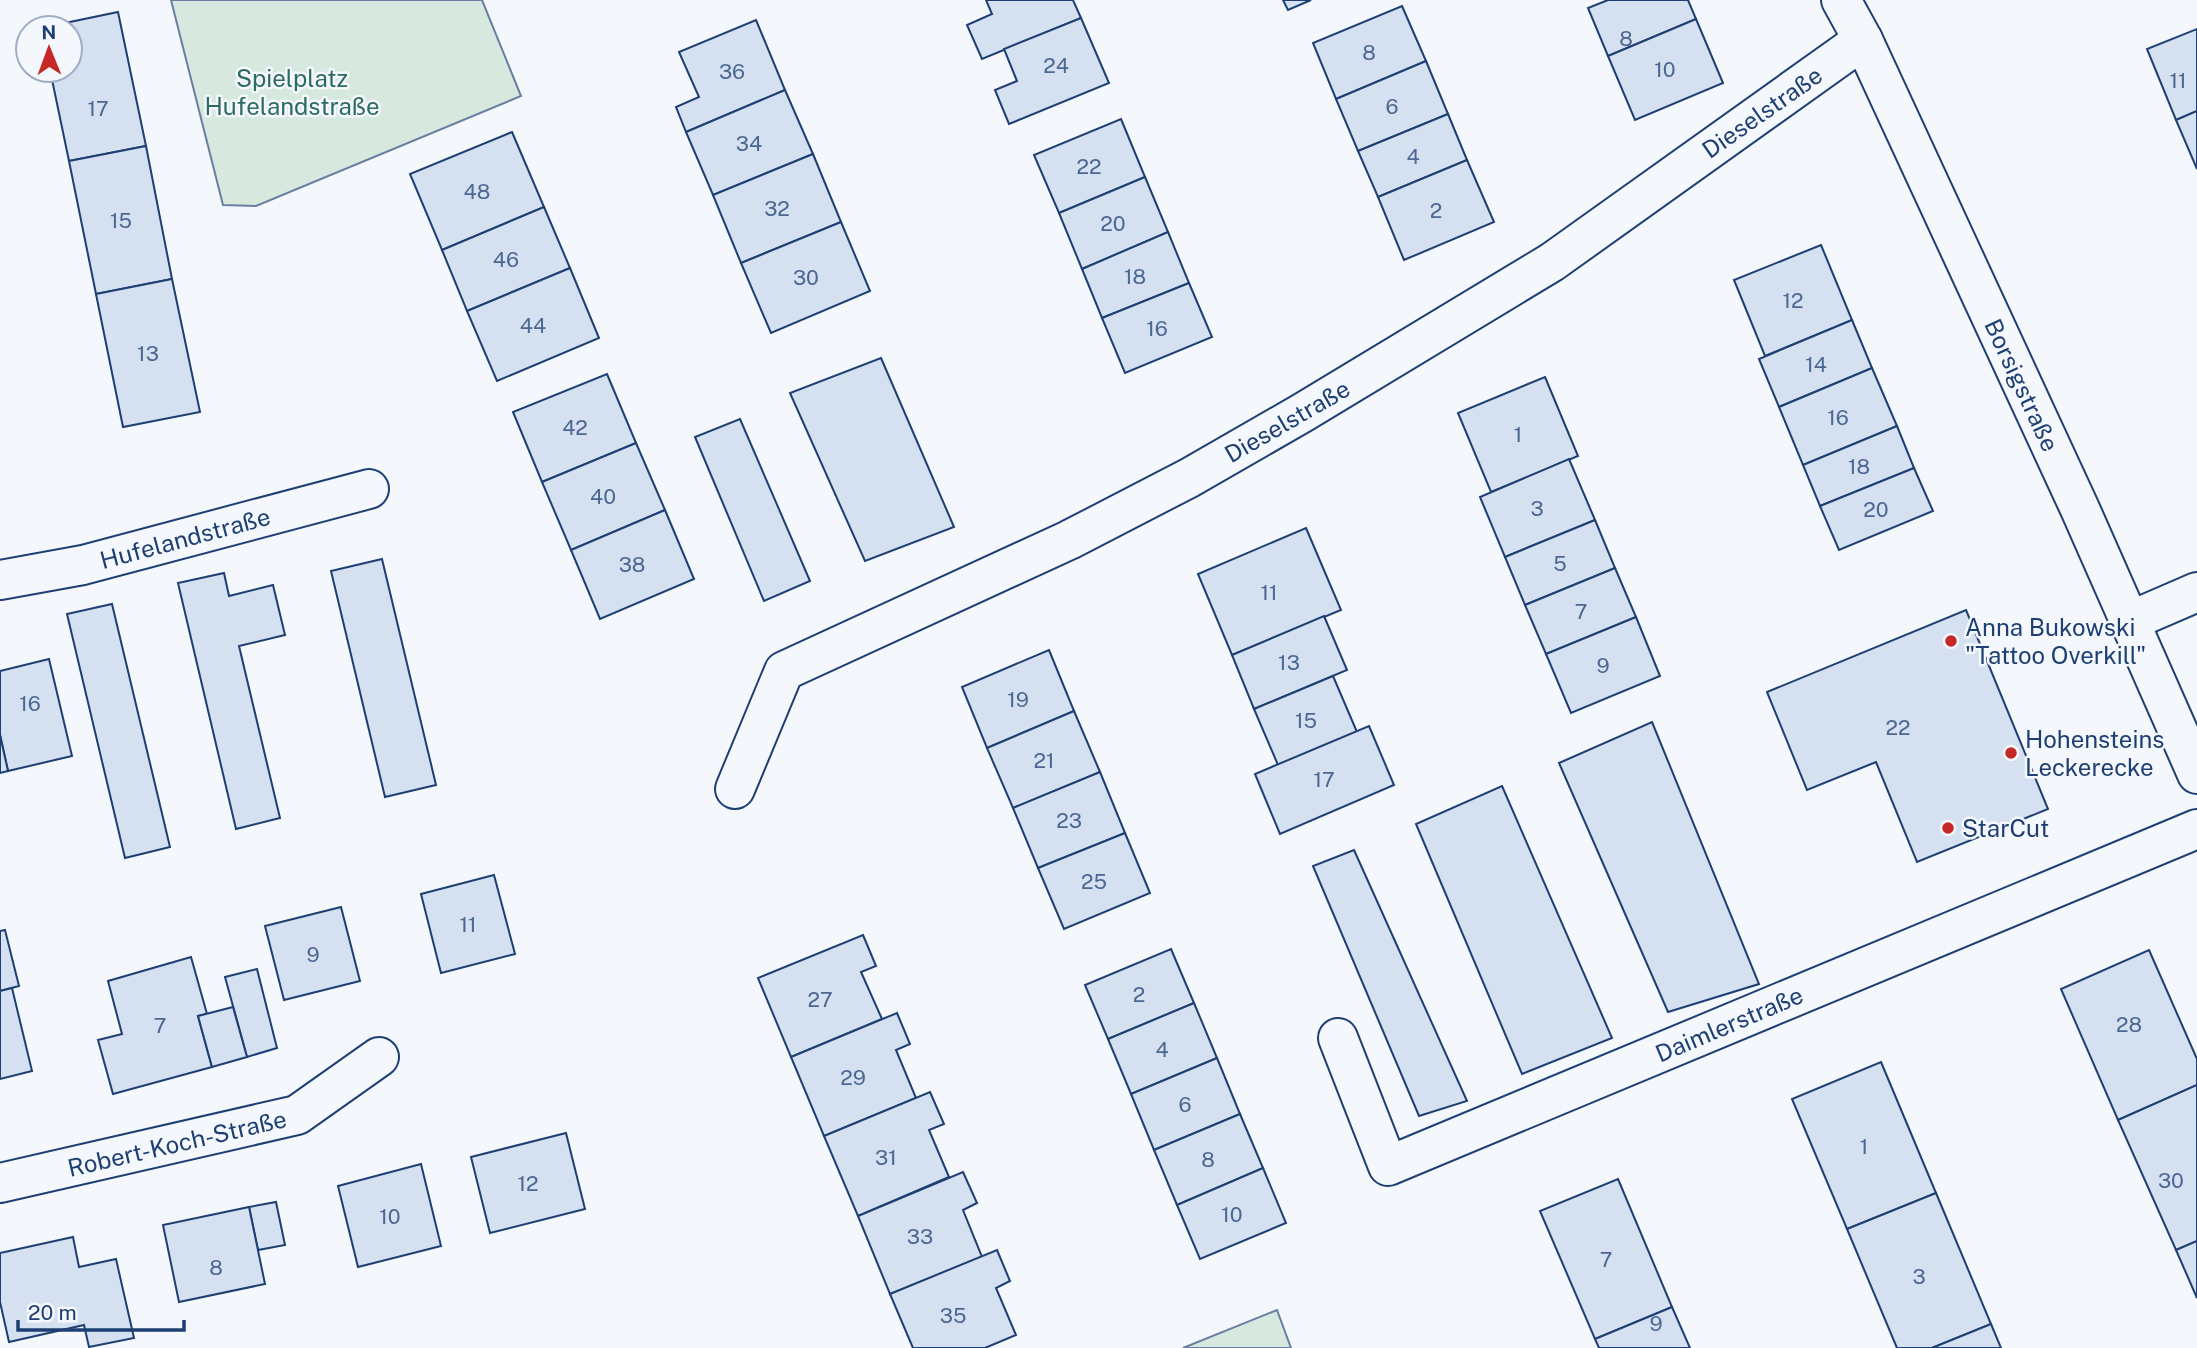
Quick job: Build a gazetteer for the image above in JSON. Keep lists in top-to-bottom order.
{
  "streets": {
    "street": [
      "Dieselstraße",
      "Borsigstraße",
      "Hufelandstraße",
      "Daimlerstraße",
      "Robert-Koch-Straße"
    ]
  },
  "crossings": [
    ["Dieselstraße", "Borsigstraße"]
  ],
  "parks": ["Spielplatz Hufelandstraße"],
  "places": ["Anna Bukowski \"Tattoo Overkill\"", "Hohensteins Leckerecke", "StarCut"],
  "house_numbers": [
    "8",
    "8",
    "24",
    "10",
    "36",
    "11",
    "6",
    "17",
    "34",
    "4",
    "22",
    "48",
    "32",
    "2",
    "15",
    "20",
    "46",
    "18",
    "30",
    "12",
    "44",
    "16",
    "13",
    "14",
    "16",
    "42",
    "1",
    "18",
    "40",
    "3",
    "20",
    "5",
    "38",
    "11",
    "7",
    "13",
    "9",
    "19",
    "16",
    "15",
    "22",
    "21",
    "17",
    "23",
    "25",
    "11",
    "9",
    "2",
    "27",
    "28",
    "7",
    "4",
    "29",
    "6",
    "1",
    "31",
    "8",
    "30",
    "12",
    "10",
    "10",
    "33",
    "7",
    "8",
    "3",
    "35",
    "9"
  ],
  "scale_bar": "20 m",
  "north": "top"
}
